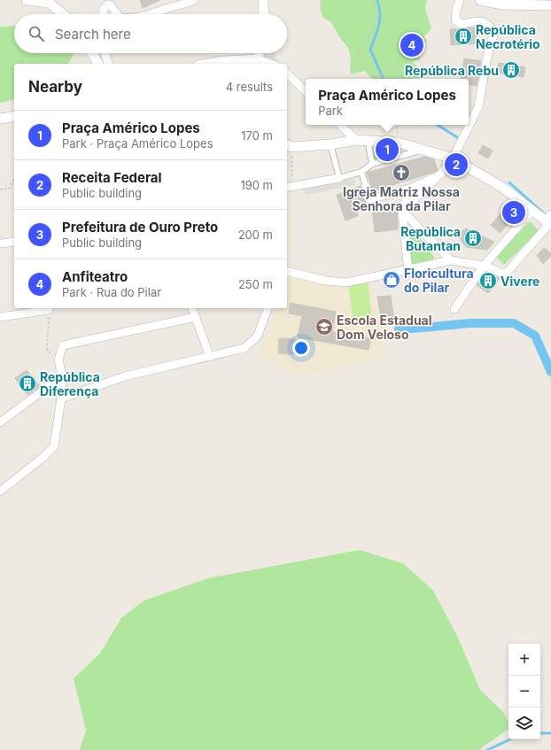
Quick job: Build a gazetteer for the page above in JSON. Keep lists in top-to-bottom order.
{
  "places": {
    "building": [
      "República Necrotério",
      "República Rebu",
      "República Butantan",
      "Vivere",
      "República Diferença"
    ],
    "church": ["Igreja Matriz Nossa Senhora da Pilar"],
    "shop": ["Floricultura do Pilar"],
    "school or university": ["Escola Estadual Dom Veloso"]
  },
  "page": {
    "search": "Search here",
    "pins": [
      "4",
      "1",
      "2",
      "3"
    ],
    "heading": ["Nearby", "4 results"],
    "popup": ["Praça Américo Lopes", "Park"],
    "list": [
      {
        "mark": "1",
        "name": "Praça Américo Lopes",
        "note": "Park · Praça Américo Lopes",
        "value": "170 m"
      },
      {
        "mark": "2",
        "name": "Receita Federal",
        "note": "Public building",
        "value": "190 m"
      },
      {
        "mark": "3",
        "name": "Prefeitura de Ouro Preto",
        "note": "Public building",
        "value": "200 m"
      },
      {
        "mark": "4",
        "name": "Anfiteatro",
        "note": "Park · Rua do Pilar",
        "value": "250 m"
      }
    ],
    "map_buttons": ["+", "−"]
  }
}
